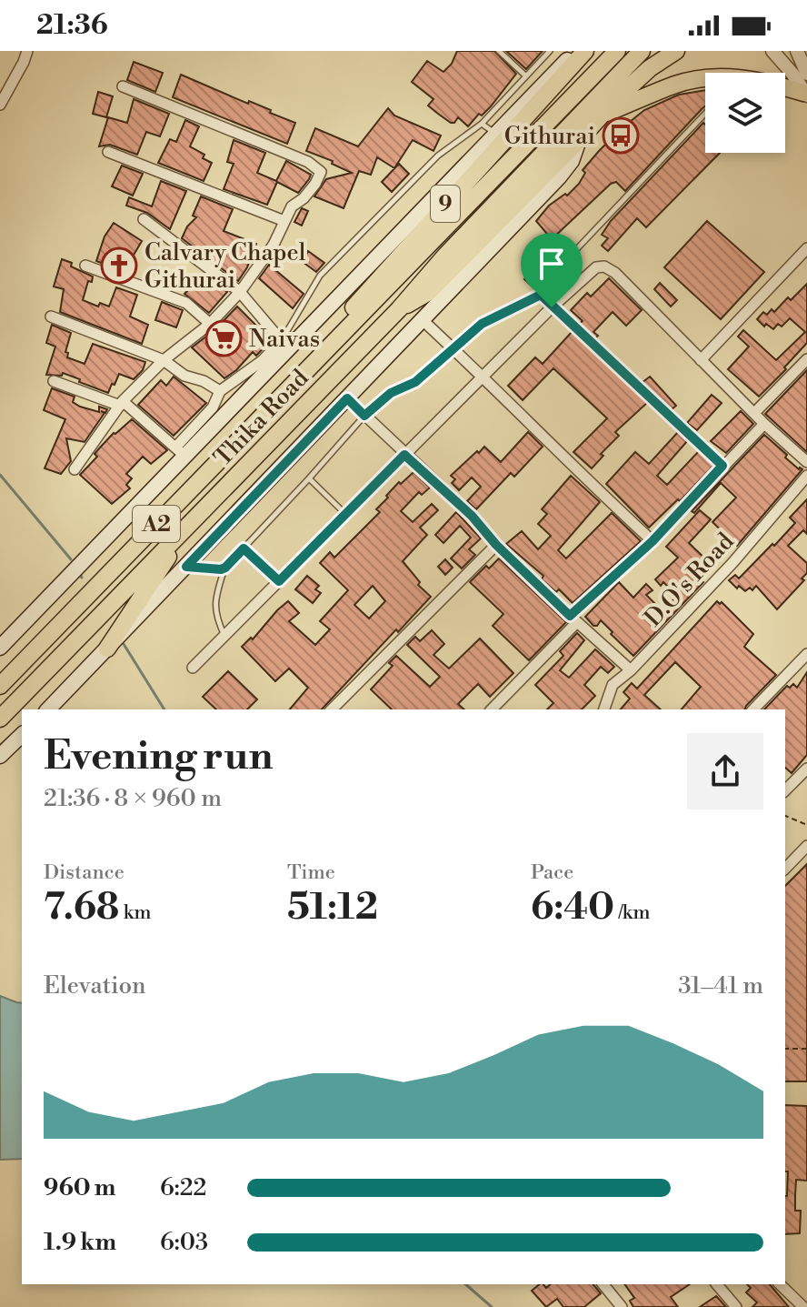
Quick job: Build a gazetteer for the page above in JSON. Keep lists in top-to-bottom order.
{
  "streets": {
    "highway": ["9", "Thika Road", "A2"],
    "street": ["D.O's Road"]
  },
  "crossings": [
    ["9", "Thika Road"]
  ],
  "places": {
    "bus stop": ["Githurai"],
    "church": ["Calvary Chapel Githurai"],
    "supermarket": ["Naivas"]
  },
  "page": {
    "status": "21:36",
    "heading": ["Evening run", "21:36 · 8 × 960 m"],
    "stats": [
      ["Distance", "7.68 km"],
      ["Time", "51:12"],
      ["Pace", "6:40 /km"]
    ],
    "chart": ["Elevation", "31–41 m"],
    "list": [
      {
        "name": "960 m",
        "note": "6:22"
      },
      {
        "name": "1.9 km",
        "note": "6:03"
      }
    ]
  }
}
